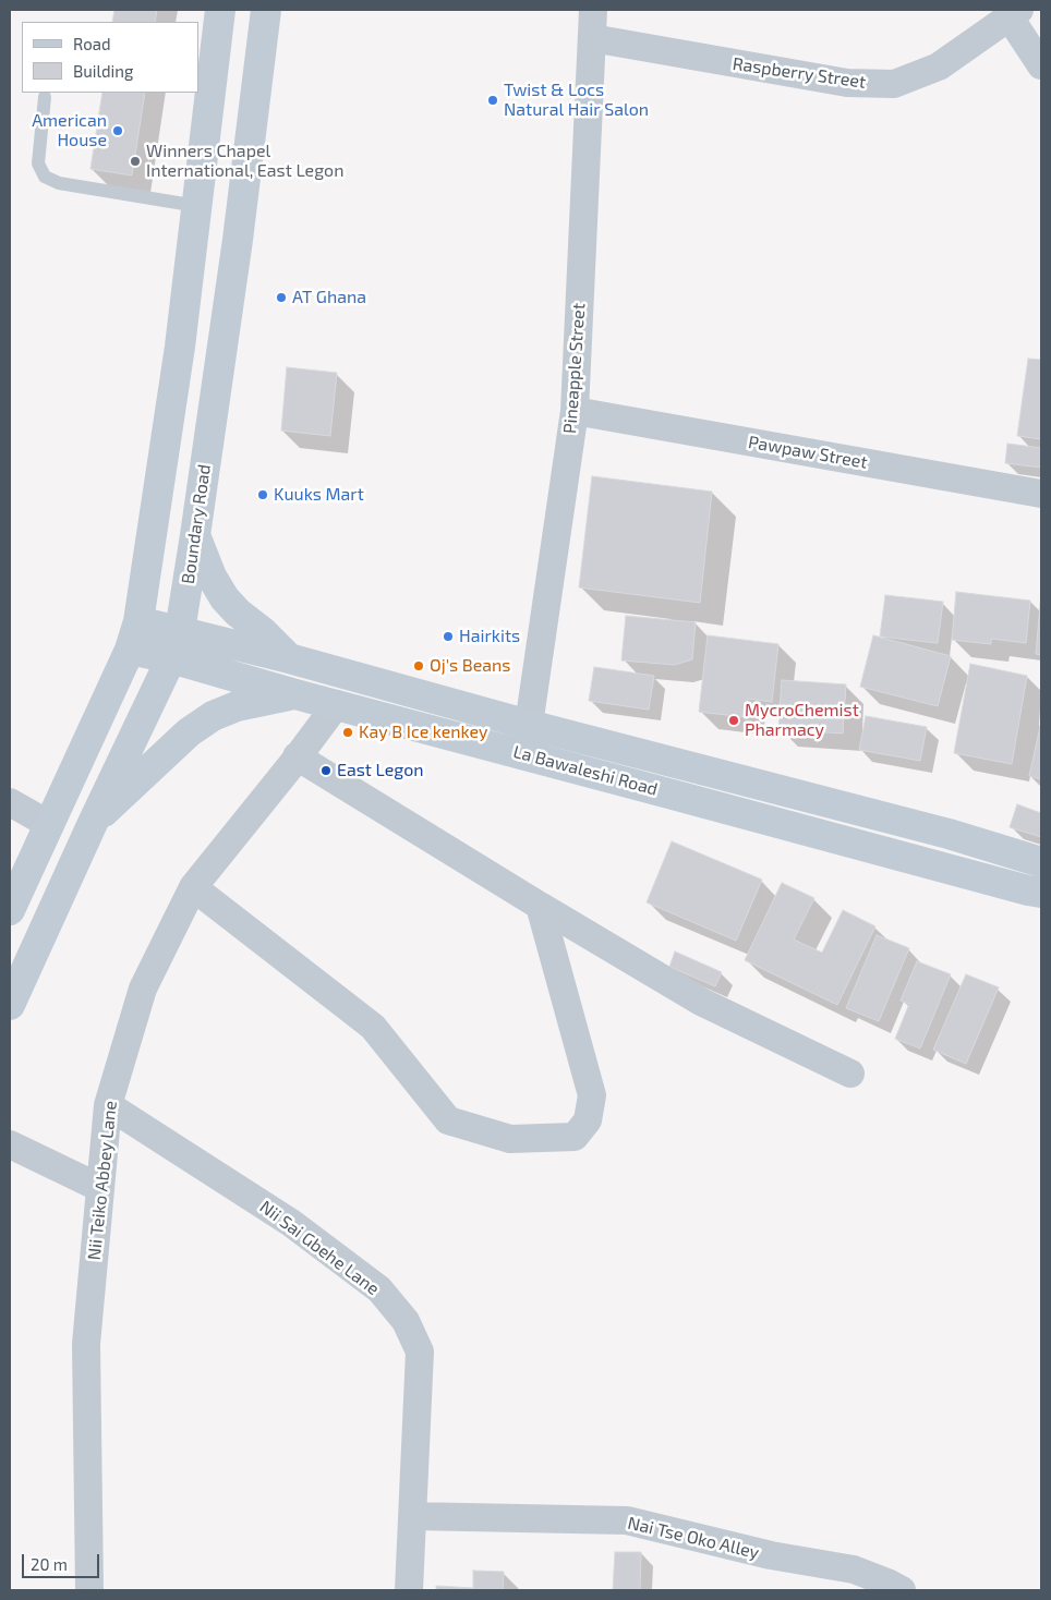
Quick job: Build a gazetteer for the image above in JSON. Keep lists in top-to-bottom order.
{
  "streets": {
    "main road": ["Boundary Road", "La Bawaleshi Road"],
    "street": [
      "Raspberry Street",
      "Pineapple Street",
      "Pawpaw Street",
      "Nii Teiko Abbey Lane",
      "Nii Sai Gbehe Lane",
      "Nai Tse Oko Alley"
    ]
  },
  "crossings": [
    ["Raspberry Street", "Pineapple Street"],
    ["Pineapple Street", "Pawpaw Street"],
    ["Pineapple Street", "La Bawaleshi Road"],
    ["Boundary Road", "La Bawaleshi Road"],
    ["La Bawaleshi Road", "Nii Teiko Abbey Lane"],
    ["Nii Teiko Abbey Lane", "Nii Sai Gbehe Lane"],
    ["Nii Sai Gbehe Lane", "Nai Tse Oko Alley"]
  ],
  "places": [
    "Twist & Locs Natural Hair Salon",
    "American House",
    "Winners Chapel International, East Legon",
    "AT Ghana",
    "Kuuks Mart",
    "Hairkits",
    "Oj's Beans",
    "MycroChemist Pharmacy",
    "Kay B Ice kenkey",
    "East Legon"
  ],
  "legend": ["Road", "Building"],
  "scale_bar": "20 m"
}
